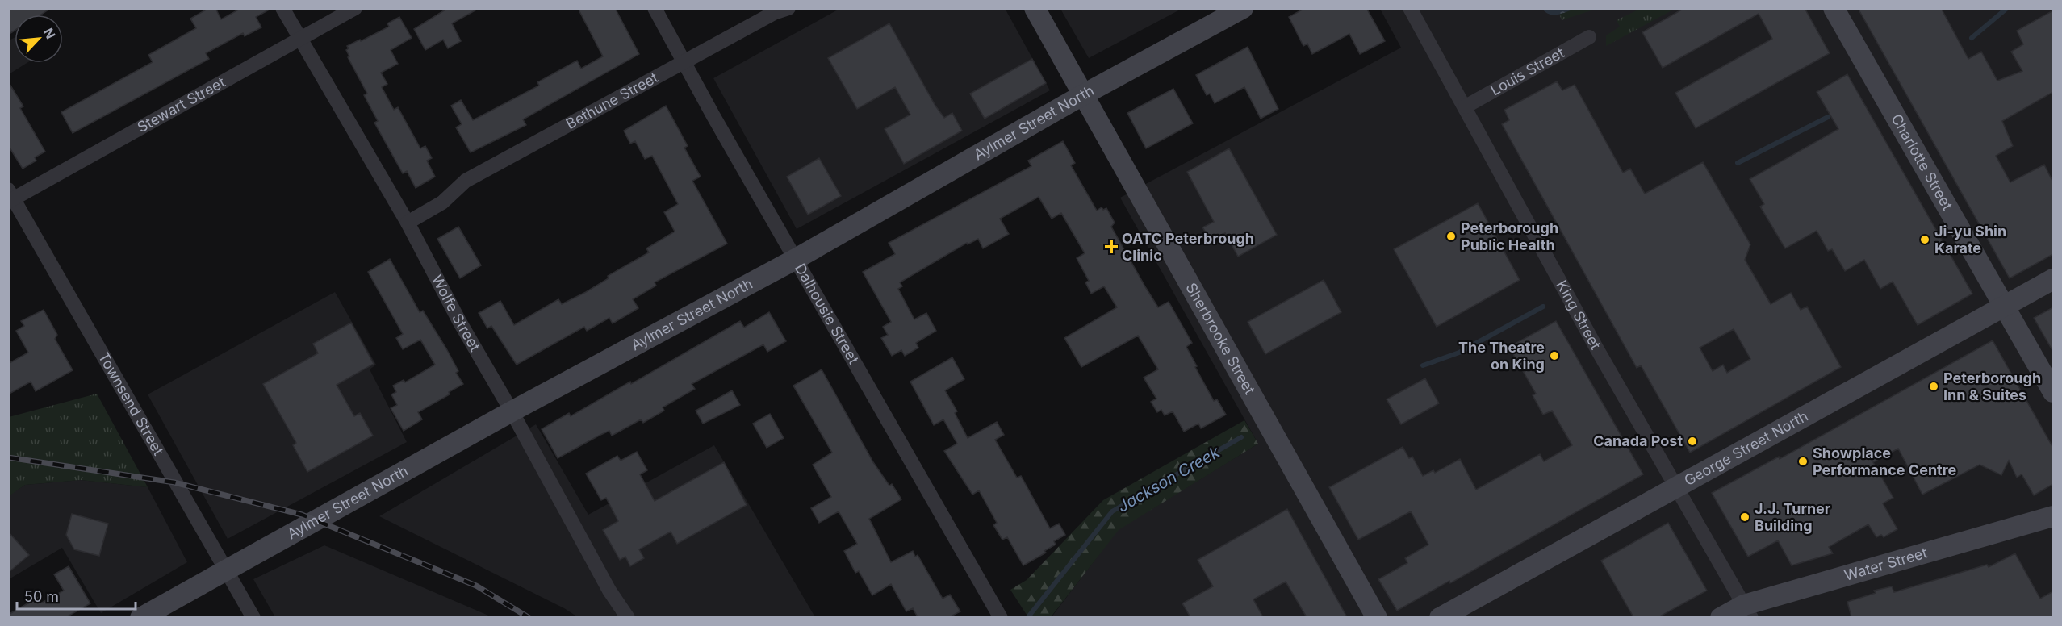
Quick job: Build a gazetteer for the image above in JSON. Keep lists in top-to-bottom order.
{
  "streets": {
    "main road": [
      "Aylmer Street North",
      "Charlotte Street",
      "Sherbrooke Street",
      "George Street North",
      "Water Street"
    ],
    "street": [
      "Louis Street",
      "Bethune Street",
      "Stewart Street",
      "Wolfe Street",
      "Dalhousie Street",
      "King Street",
      "Townsend Street"
    ]
  },
  "crossings": [
    ["Louis Street", "King Street"],
    ["Bethune Street", "Wolfe Street"],
    ["Bethune Street", "Dalhousie Street"],
    ["Stewart Street", "Wolfe Street"],
    ["Stewart Street", "Townsend Street"],
    ["Aylmer Street North", "Wolfe Street"],
    ["Aylmer Street North", "Dalhousie Street"],
    ["Aylmer Street North", "Sherbrooke Street"],
    ["Aylmer Street North", "Townsend Street"],
    ["Charlotte Street", "George Street North"],
    ["King Street", "George Street North"],
    ["King Street", "Water Street"]
  ],
  "water": ["Jackson Creek"],
  "places": {
    "other": [
      "Peterborough Public Health",
      "Ji-yu Shin Karate",
      "The Theatre on King",
      "Peterborough Inn & Suites",
      "Canada Post",
      "Showplace Performance Centre",
      "J.J. Turner Building"
    ],
    "health": ["OATC Peterbrough Clinic"]
  },
  "scale_bar": "50 m",
  "north": "top right"
}
